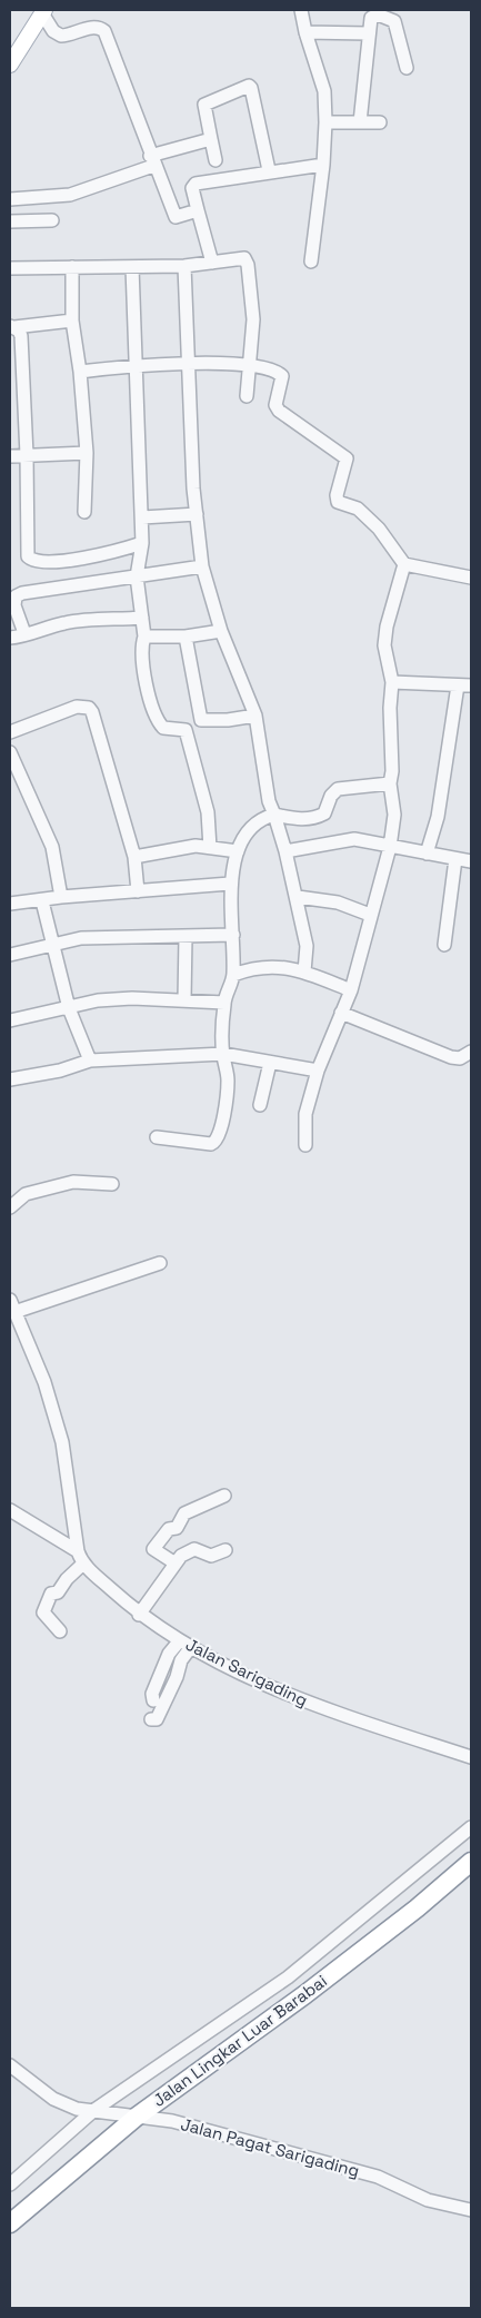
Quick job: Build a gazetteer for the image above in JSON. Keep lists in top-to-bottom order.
{
  "streets": {
    "highway": ["Jalan Lingkar Luar Barabai"],
    "street": ["Jalan Sarigading", "Jalan Pagat Sarigading"]
  },
  "crossings": [
    ["Jalan Lingkar Luar Barabai", "Jalan Pagat Sarigading"]
  ]
}
